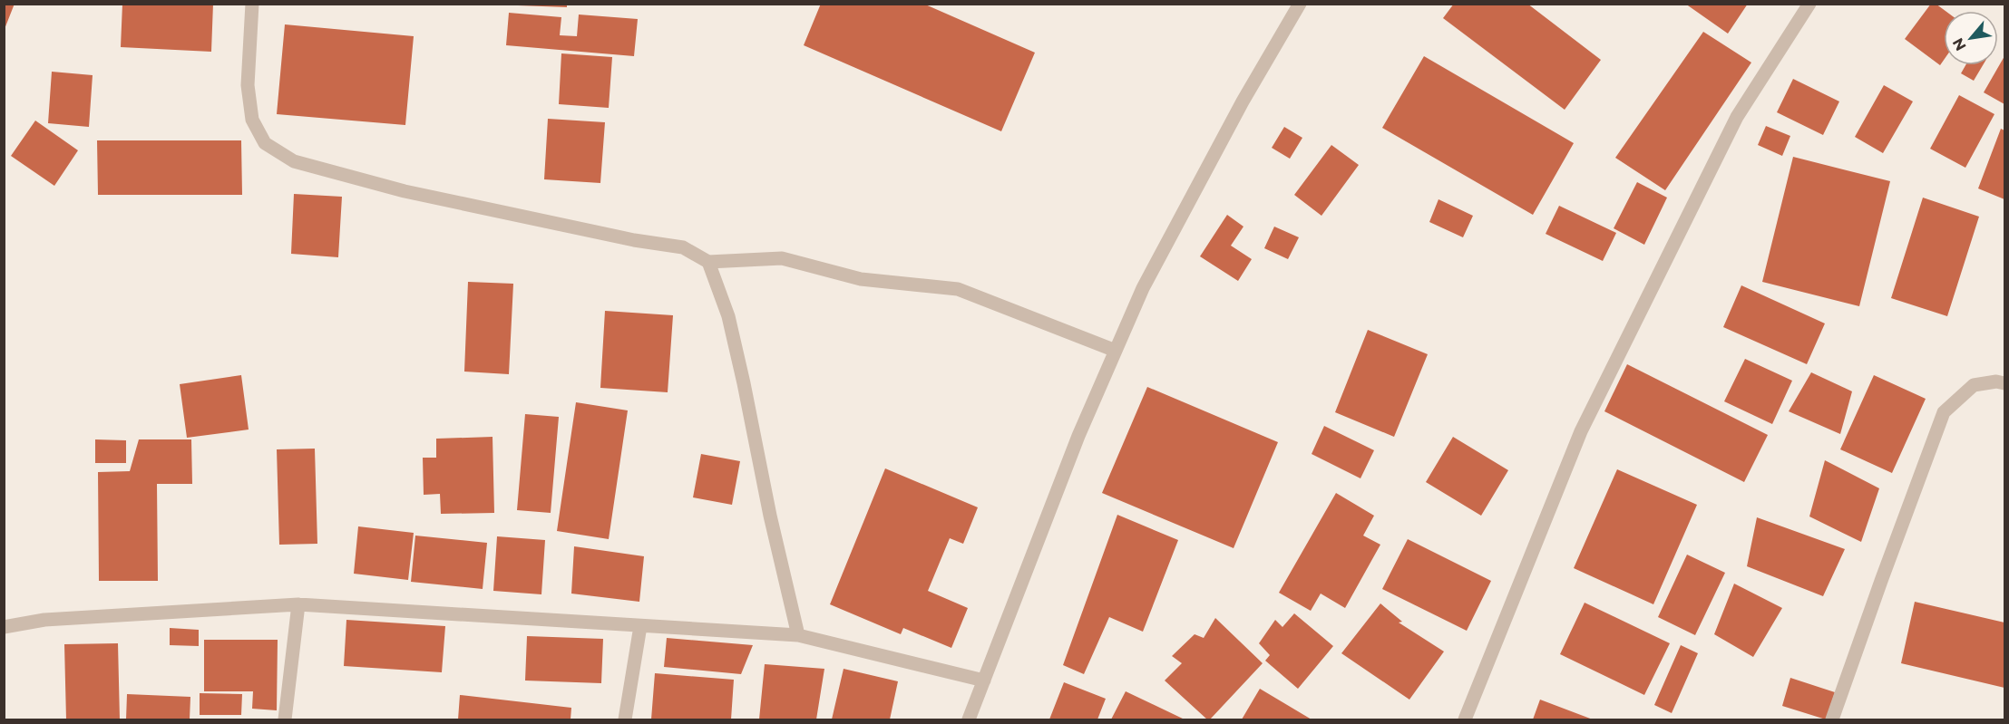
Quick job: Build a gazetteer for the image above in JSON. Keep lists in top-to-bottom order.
{
  "north": "bottom left"
}
